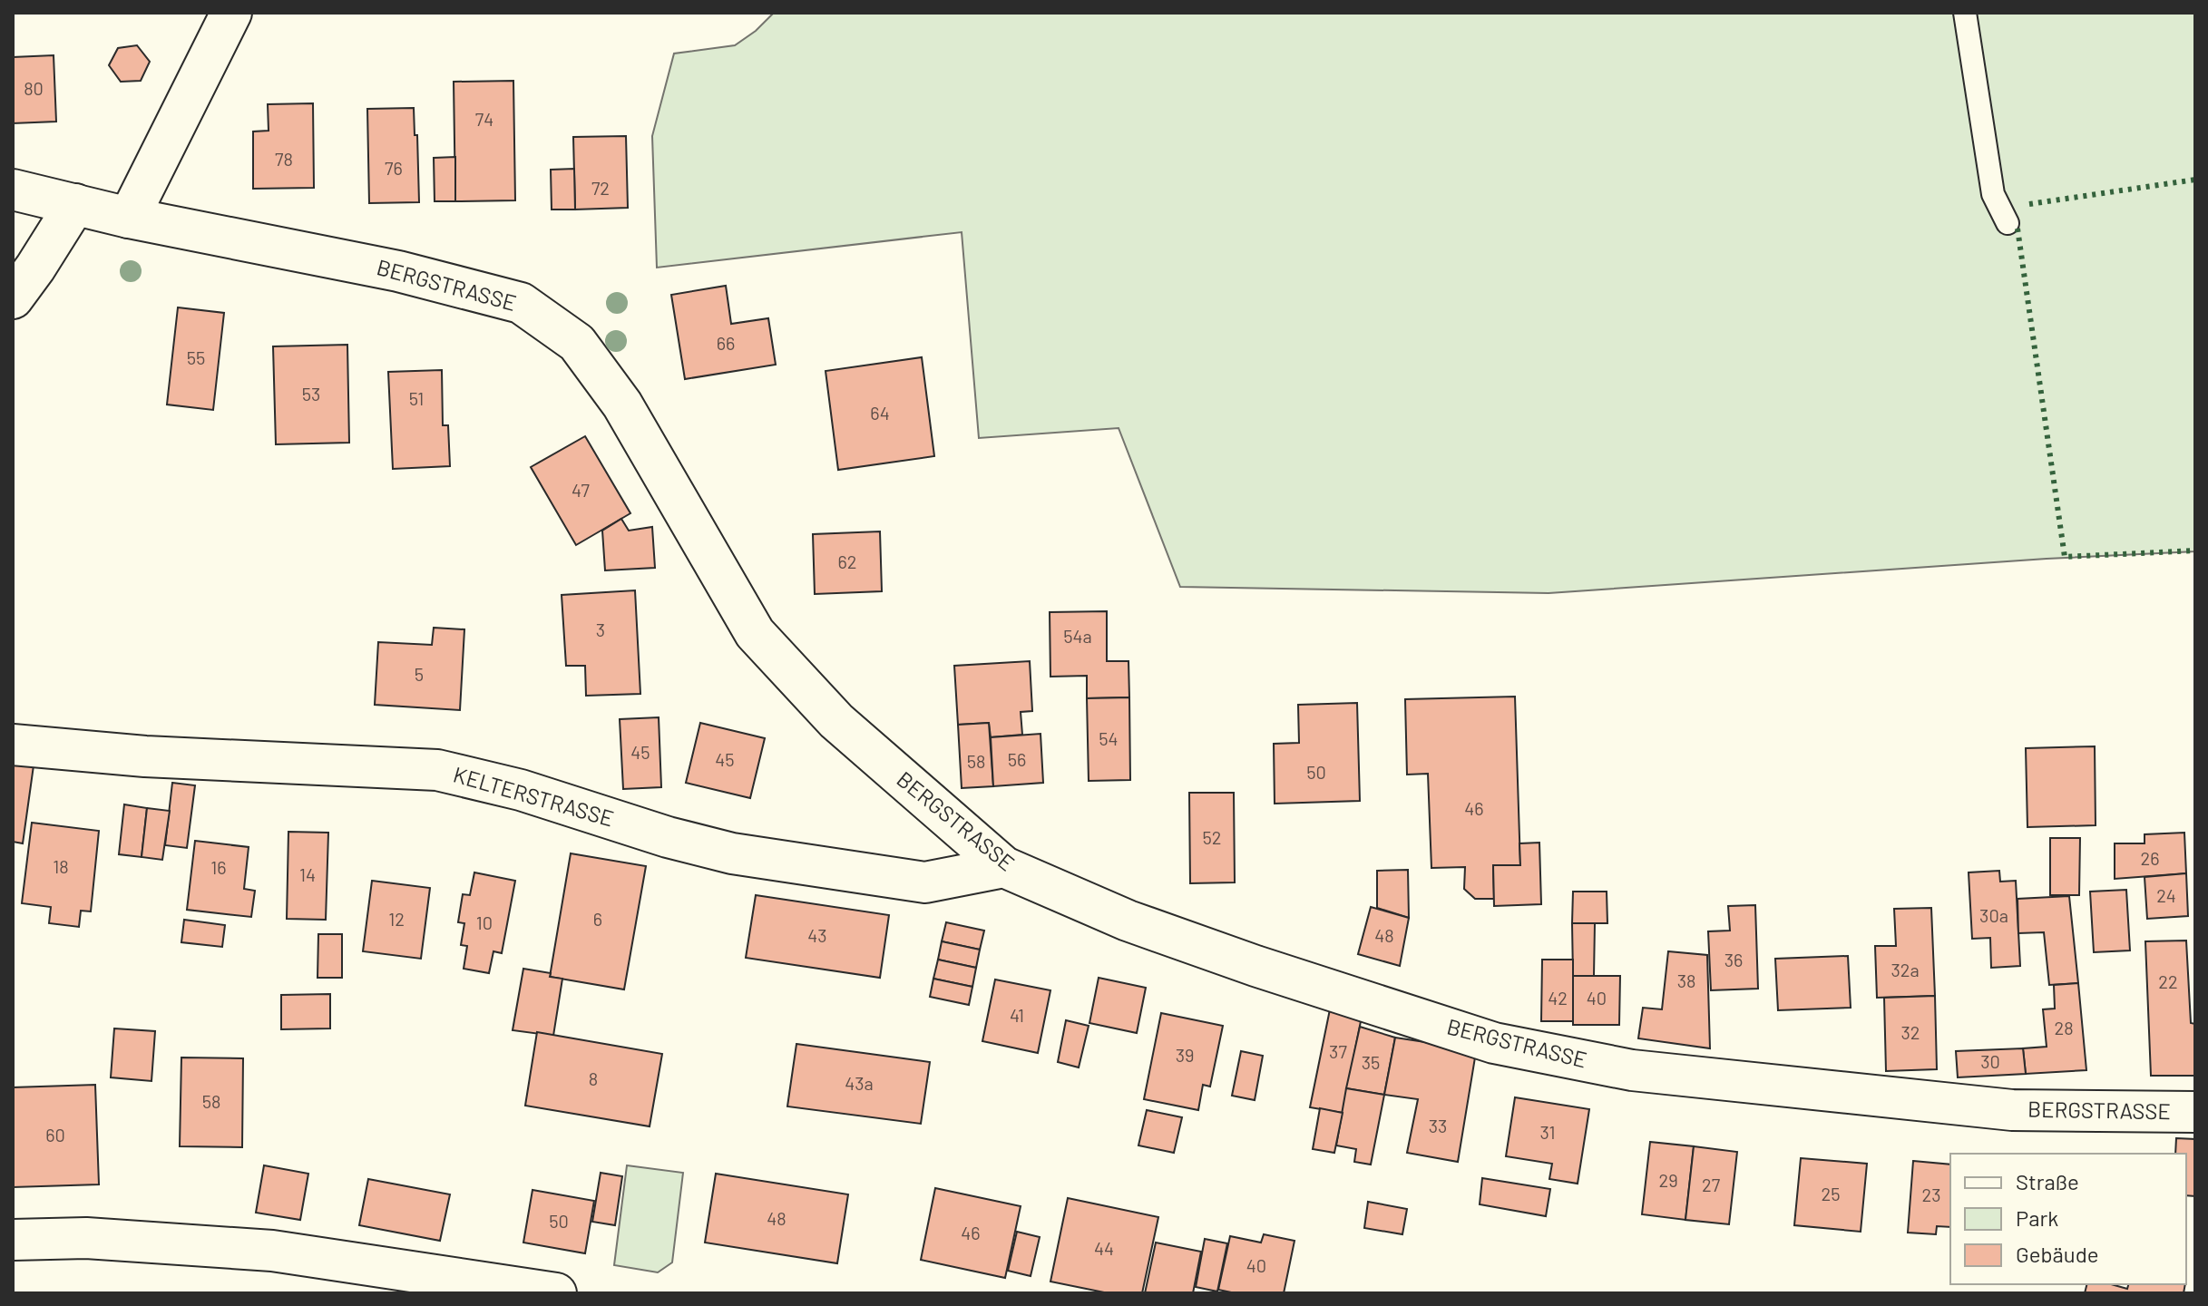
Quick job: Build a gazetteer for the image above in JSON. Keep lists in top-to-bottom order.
{
  "streets": {
    "street": ["BERGSTRASSE", "KELTERSTRASSE"]
  },
  "crossings": [
    ["BERGSTRASSE", "KELTERSTRASSE"]
  ],
  "house_numbers": [
    "80",
    "74",
    "78",
    "76",
    "72",
    "66",
    "55",
    "53",
    "51",
    "64",
    "47",
    "62",
    "3",
    "54a",
    "5",
    "54",
    "45",
    "45",
    "56",
    "58",
    "50",
    "46",
    "52",
    "26",
    "18",
    "16",
    "14",
    "24",
    "30a",
    "12",
    "6",
    "10",
    "43",
    "48",
    "36",
    "32a",
    "38",
    "22",
    "42",
    "40",
    "41",
    "28",
    "32",
    "37",
    "39",
    "30",
    "35",
    "8",
    "43a",
    "58",
    "33",
    "31",
    "60",
    "29",
    "27",
    "25",
    "23",
    "48",
    "50",
    "46",
    "44",
    "40"
  ],
  "legend": ["Straße", "Park", "Gebäude"]
}
